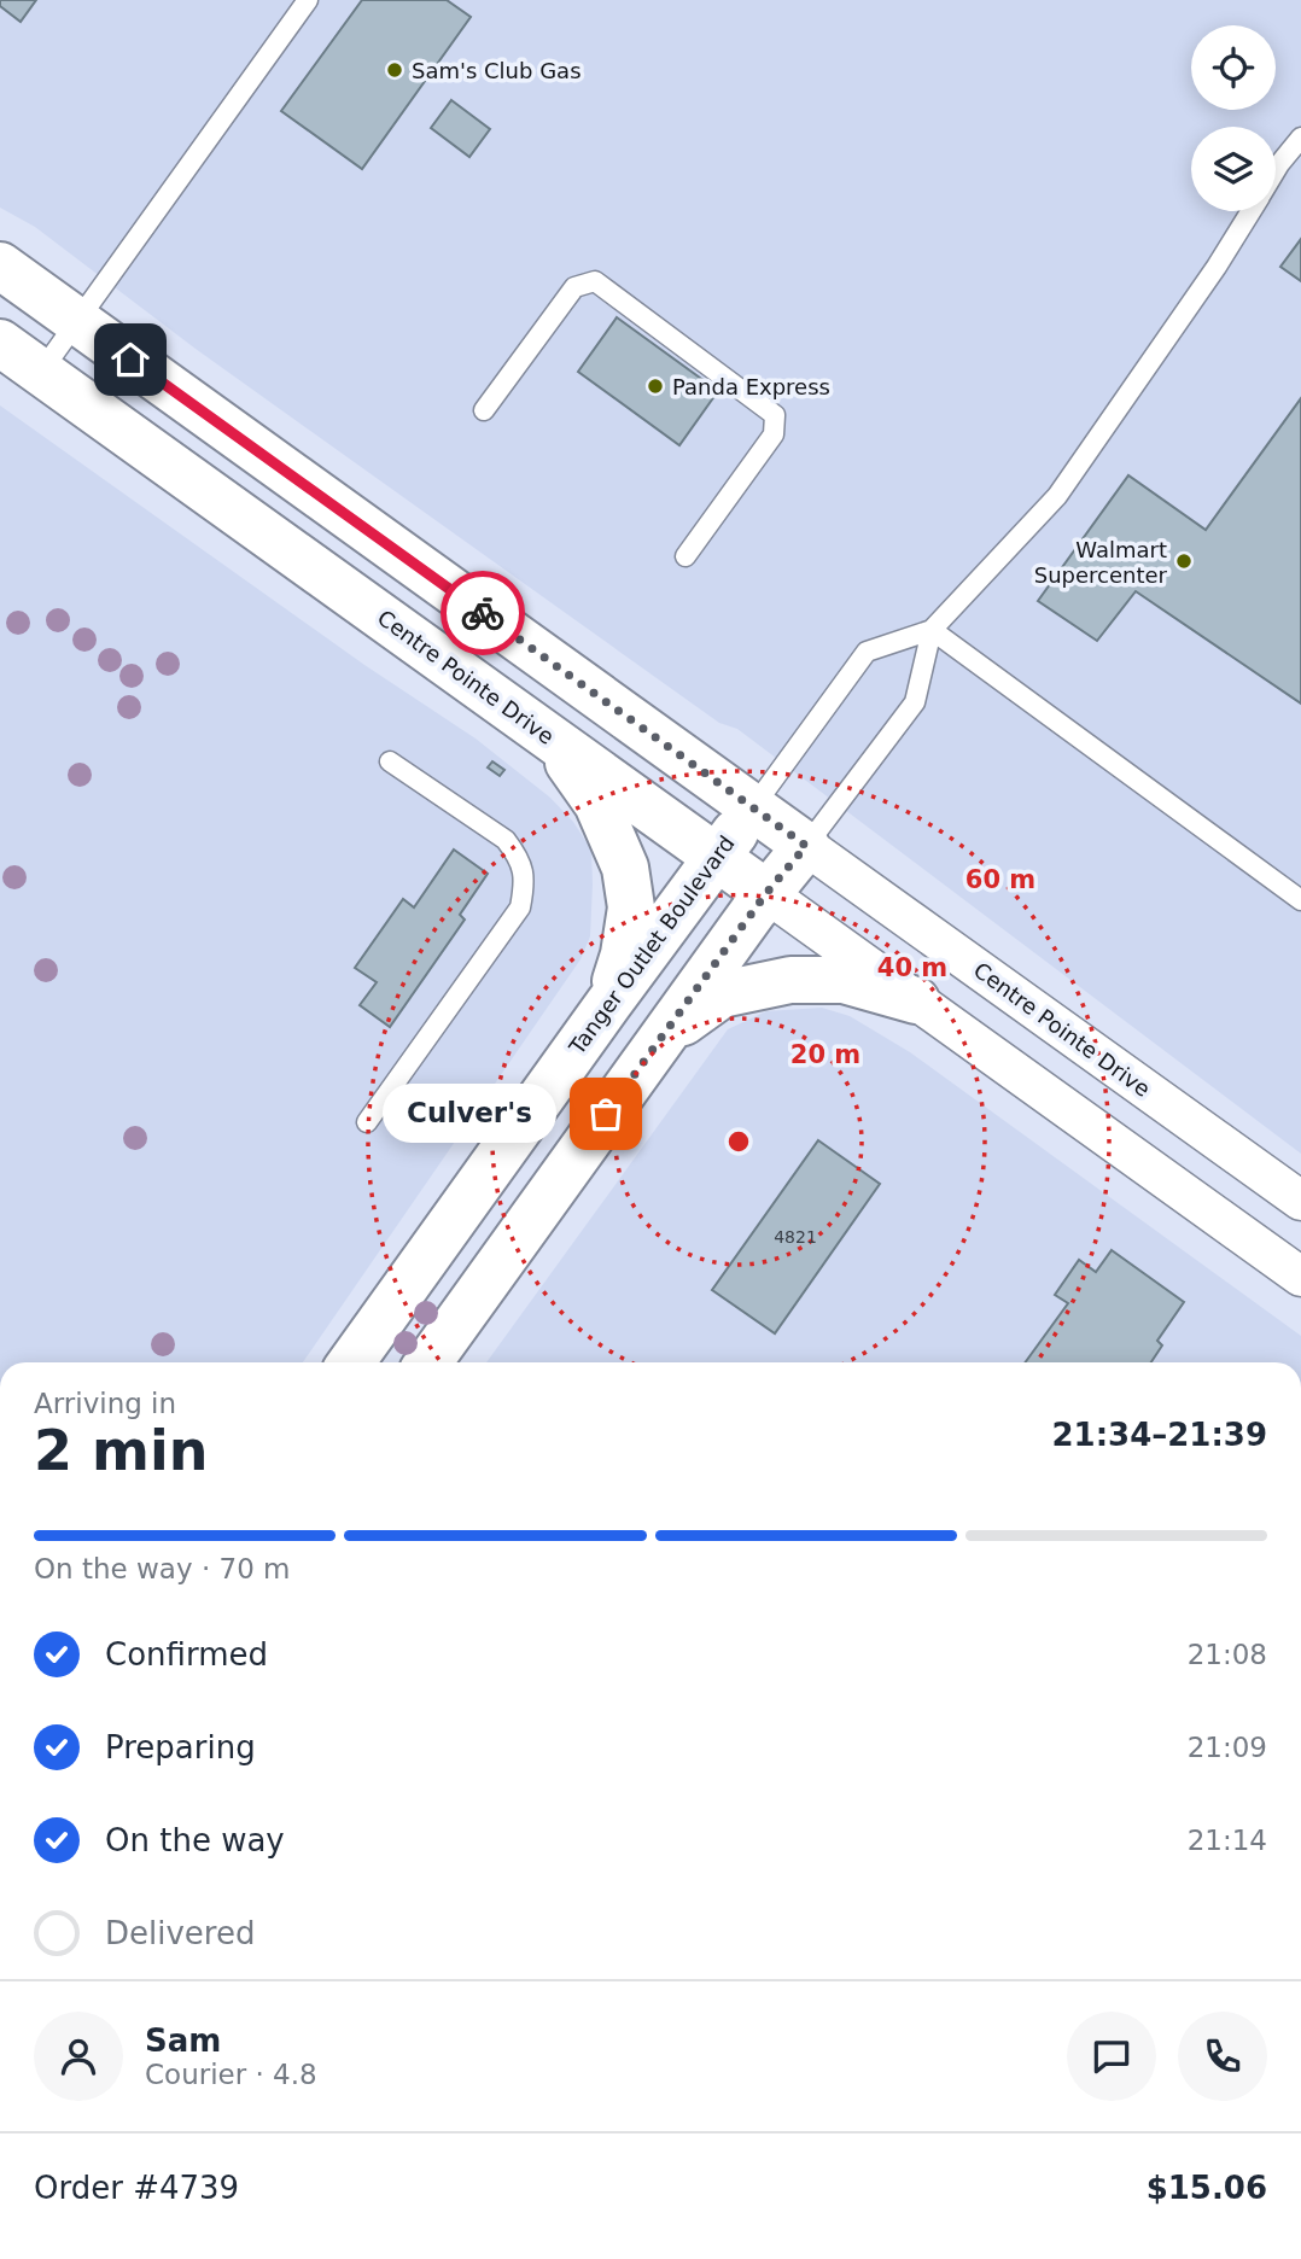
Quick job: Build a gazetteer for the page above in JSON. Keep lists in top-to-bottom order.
{
  "streets": {
    "street": ["Centre Pointe Drive", "Tanger Outlet Boulevard"]
  },
  "crossings": [
    ["Centre Pointe Drive", "Tanger Outlet Boulevard"]
  ],
  "places": [
    "Sam's Club Gas",
    "Panda Express",
    "Walmart Supercenter",
    "Culver's"
  ],
  "house_numbers": ["4821"],
  "page": {
    "bubble": "Culver's",
    "heading": ["2 min", "Arriving in", "21:34–21:39"],
    "panel": [
      "Sam",
      "Courier · 4.8",
      "Order #4739",
      "$15.06"
    ],
    "bar": "On the way · 70 m",
    "list": [
      ["Confirmed", "21:08"],
      ["Preparing", "21:09"],
      ["On the way", "21:14"],
      "Delivered"
    ]
  },
  "rings": ["60 m", "40 m", "20 m"]
}
